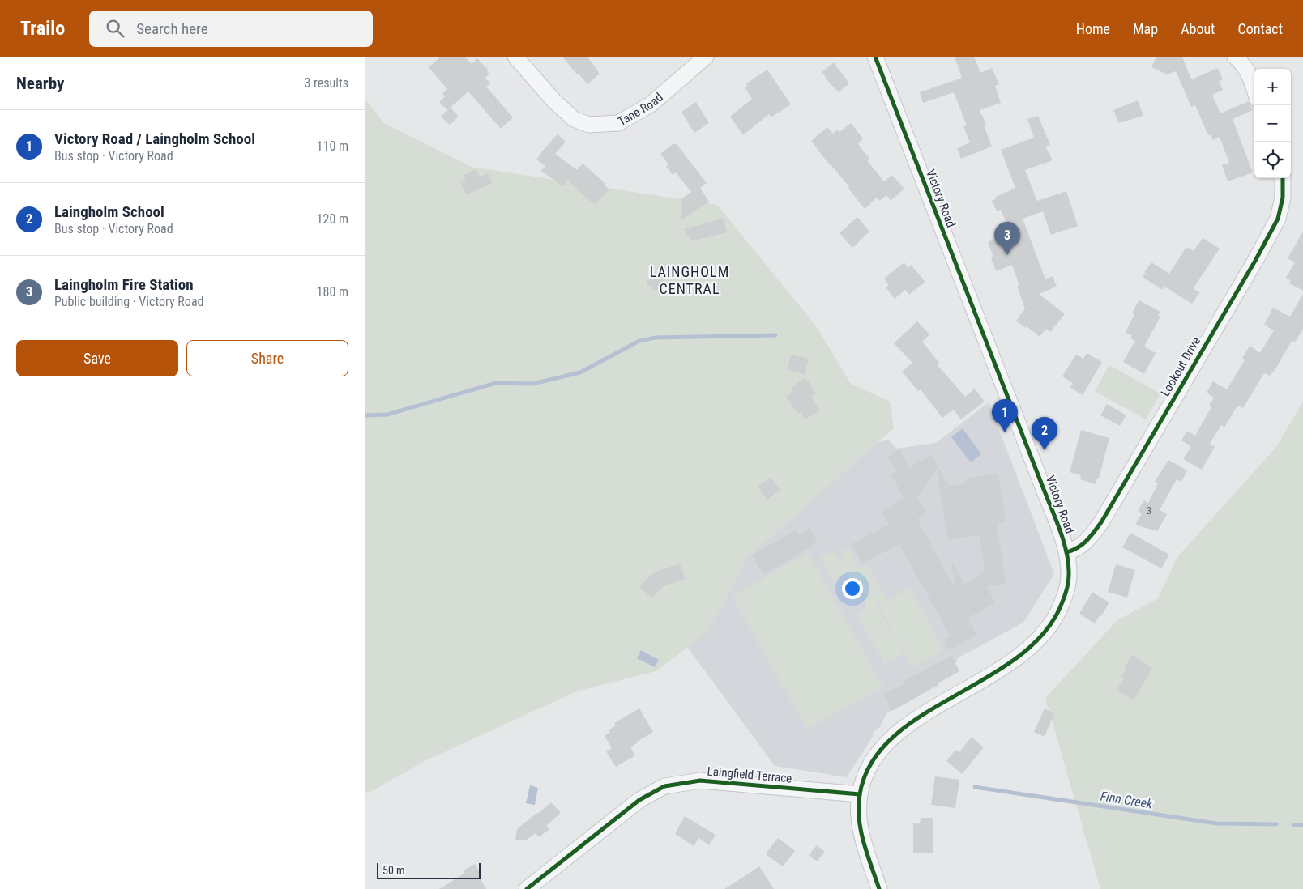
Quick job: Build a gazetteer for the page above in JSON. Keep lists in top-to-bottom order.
{
  "streets": {
    "street": [
      "Tane Road",
      "Victory Road",
      "Lookout Drive",
      "Laingfield Terrace"
    ]
  },
  "crossings": [
    ["Victory Road", "Lookout Drive"],
    ["Victory Road", "Laingfield Terrace"]
  ],
  "districts": ["LAINGHOLM CENTRAL"],
  "water": ["Finn Creek"],
  "house_numbers": ["3"],
  "scale_bar": "50 m",
  "page": {
    "header": "Trailo",
    "search": "Search here",
    "nav": [
      "Home",
      "Map",
      "About",
      "Contact"
    ],
    "heading": ["Nearby", "3 results"],
    "map_buttons": ["+", "−"],
    "list": [
      {
        "mark": "1",
        "name": "Victory Road / Laingholm School",
        "note": "Bus stop · Victory Road",
        "value": "110 m"
      },
      {
        "mark": "2",
        "name": "Laingholm School",
        "note": "Bus stop · Victory Road",
        "value": "120 m"
      },
      {
        "mark": "3",
        "name": "Laingholm Fire Station",
        "note": "Public building · Victory Road",
        "value": "180 m"
      }
    ],
    "pins": ["3", "1", "2"],
    "buttons": ["Save", "Share"],
    "scale": "50 m"
  }
}
